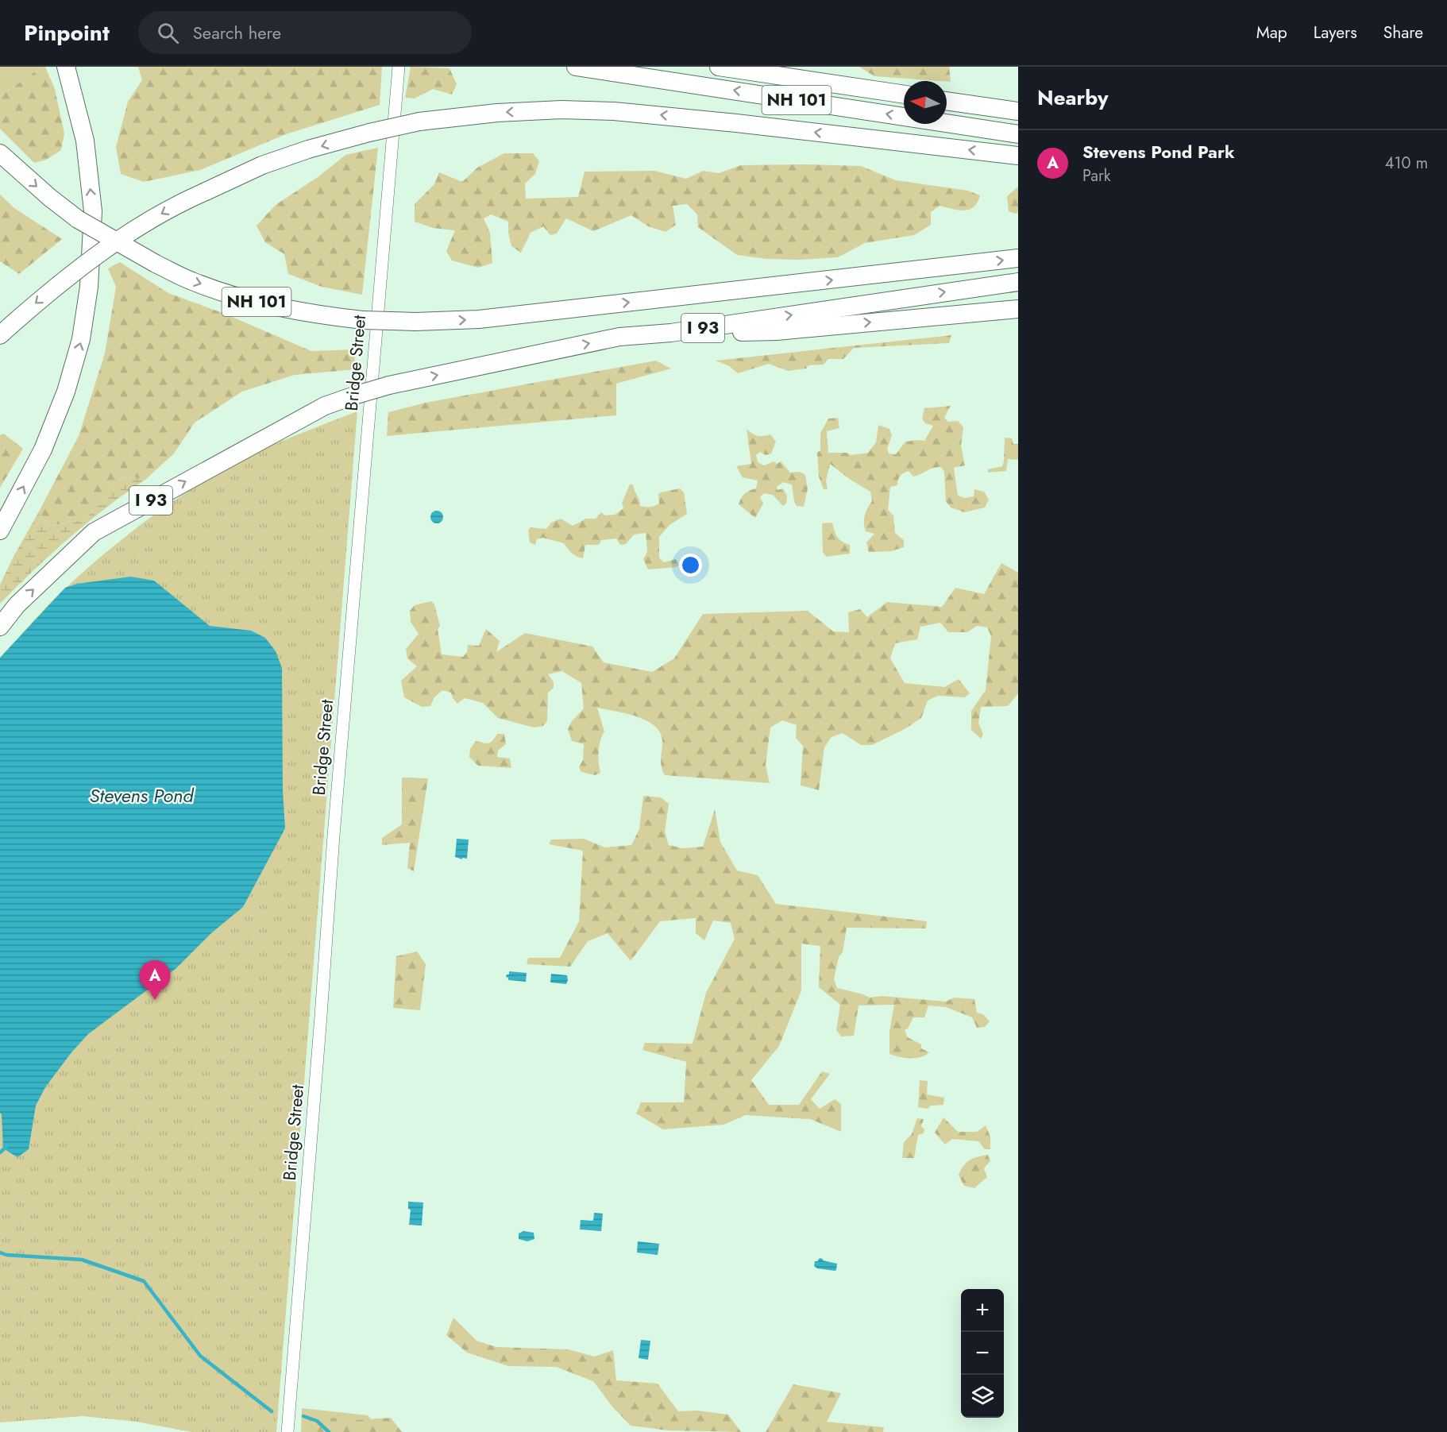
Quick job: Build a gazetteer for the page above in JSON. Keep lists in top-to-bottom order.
{
  "streets": {
    "highway": ["NH 101", "I 93"],
    "street": ["Bridge Street"]
  },
  "water": ["Stevens Pond"],
  "north": "left",
  "page": {
    "header": "Pinpoint",
    "search": "Search here",
    "nav": ["Map", "Layers", "Share"],
    "heading": "Nearby",
    "list": [
      {
        "mark": "A",
        "name": "Stevens Pond Park",
        "note": "Park",
        "value": "410 m"
      }
    ],
    "pins": "A",
    "map_buttons": ["+", "−"]
  }
}
